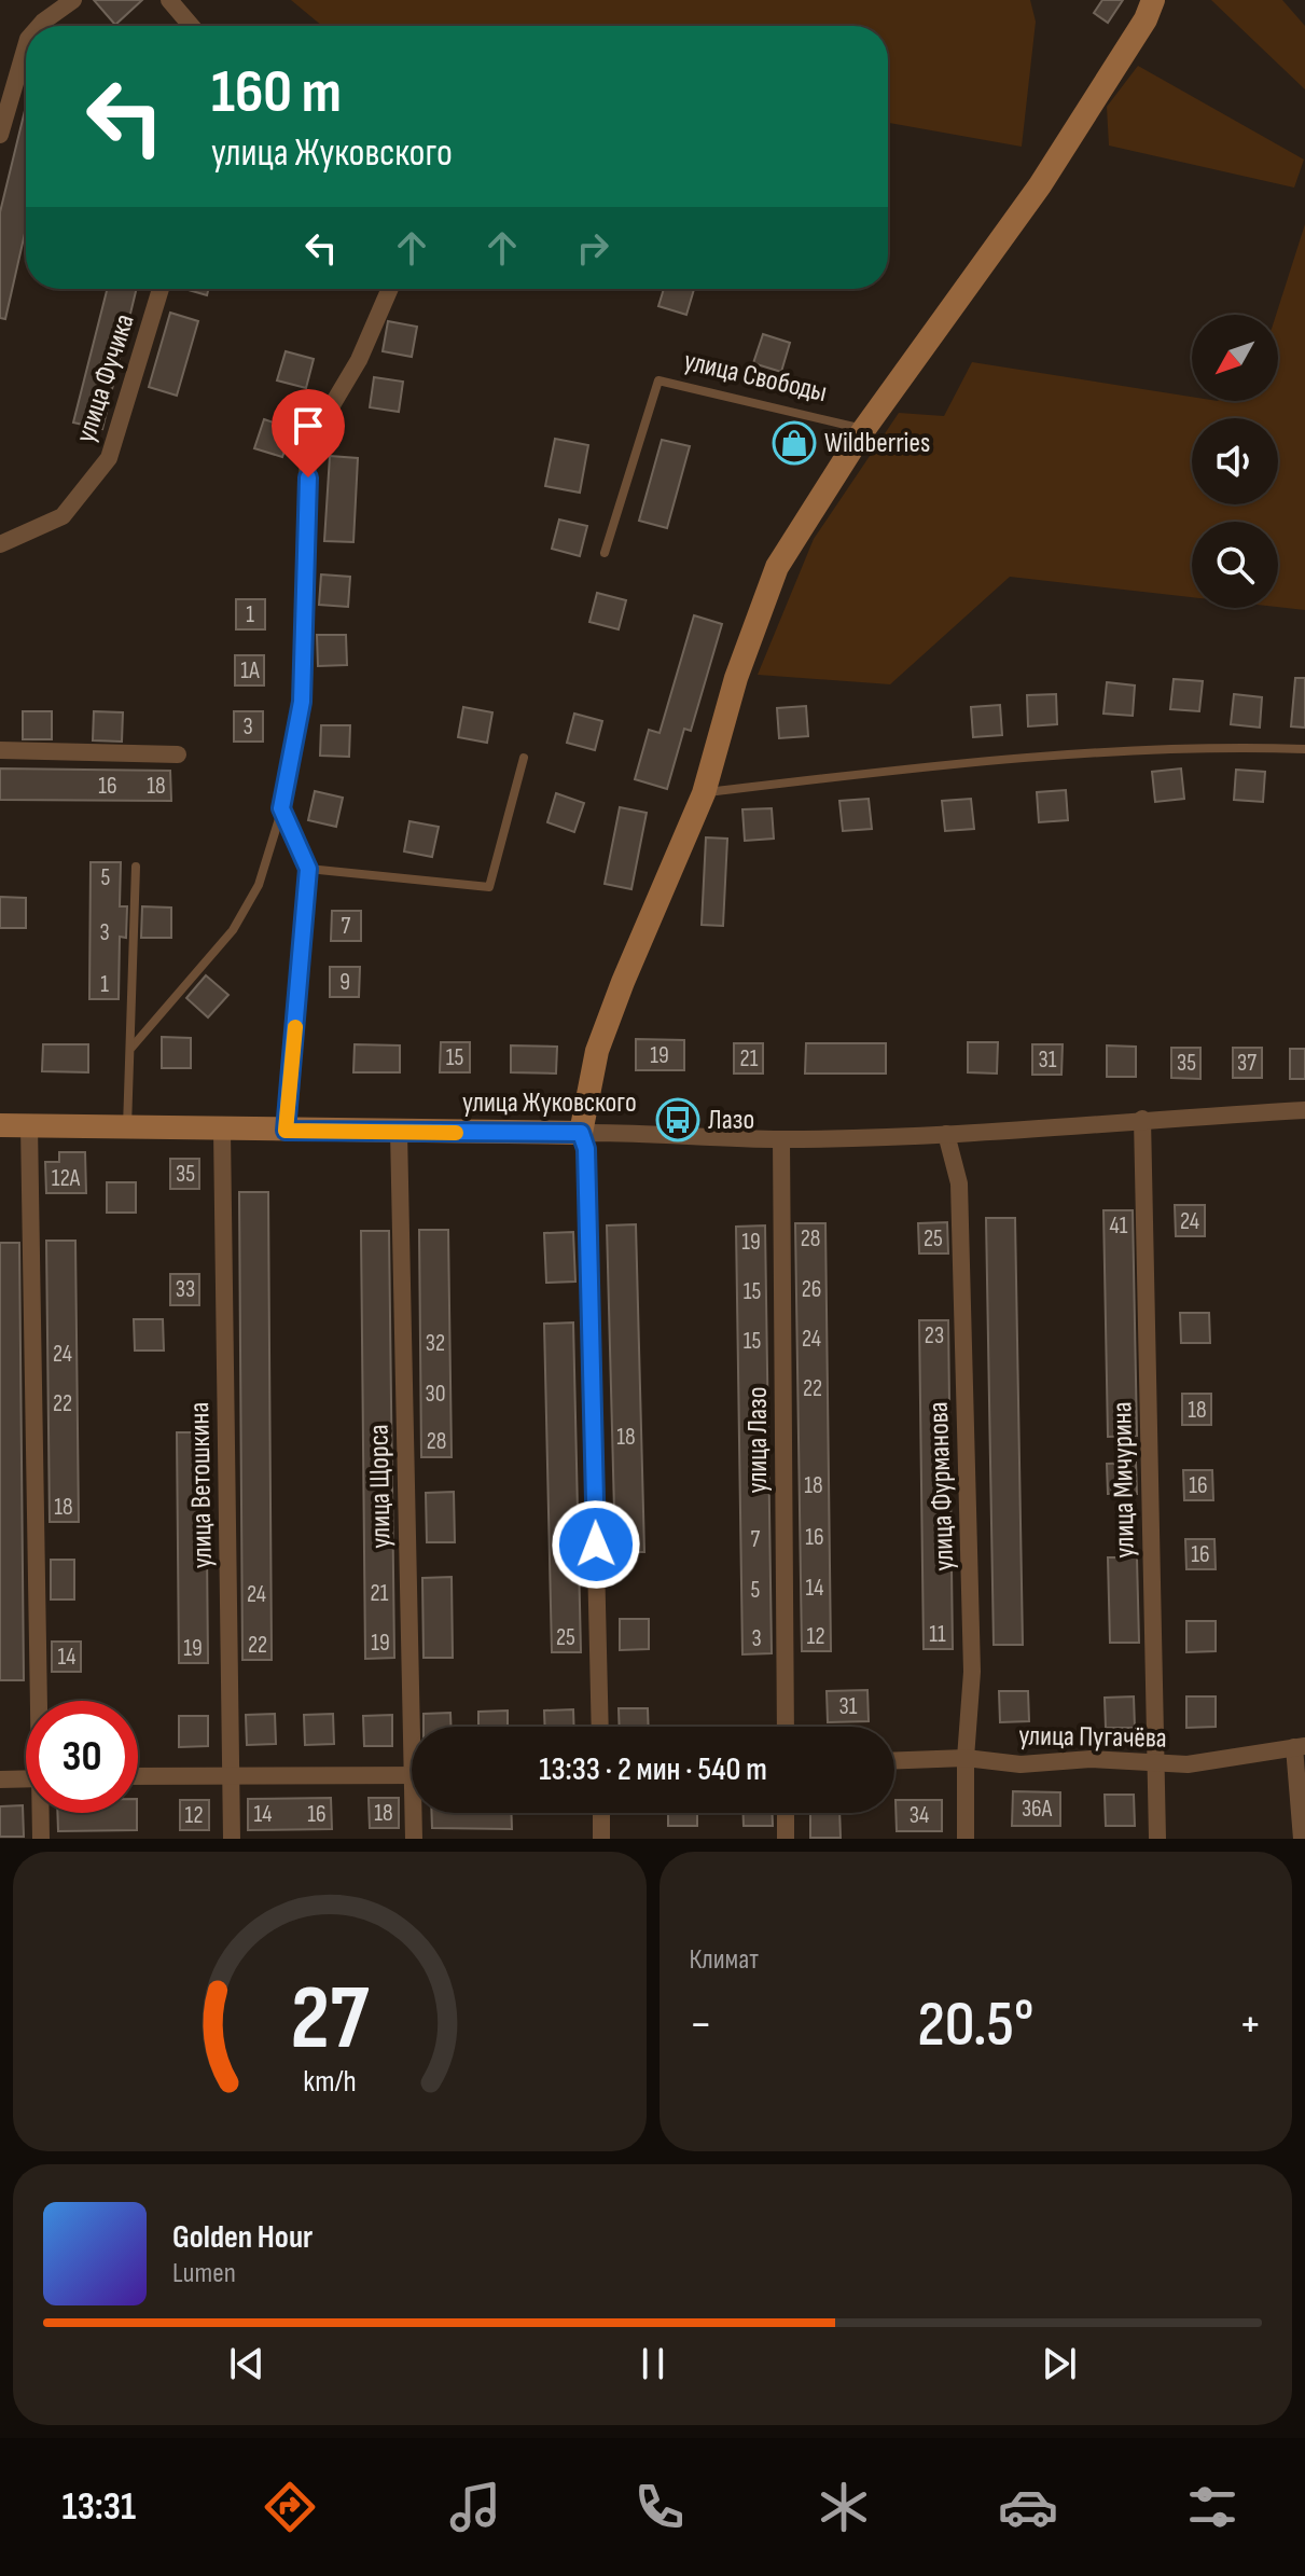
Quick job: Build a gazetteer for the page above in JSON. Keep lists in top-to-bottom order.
{
  "streets": {
    "street": [
      "улица Фучика",
      "улица Жуковского",
      "улица Лазо",
      "улица Мичурина",
      "улица Ветошкина",
      "улица Щорса",
      "улица Фурманова",
      "улица Пугачёва"
    ],
    "lane": ["улица Свободы"]
  },
  "crossings": [
    ["улица Жуковского", "улица Лазо"],
    ["улица Жуковского", "улица Мичурина"],
    ["улица Жуковского", "улица Ветошкина"],
    ["улица Жуковского", "улица Щорса"],
    ["улица Жуковского", "улица Фурманова"],
    ["улица Мичурина", "улица Пугачёва"],
    ["улица Фурманова", "улица Пугачёва"]
  ],
  "places": {
    "shop": ["Wildberries"],
    "bus stop": ["Лазо"]
  },
  "house_numbers": [
    "1",
    "1А",
    "3",
    "16",
    "18",
    "5",
    "7",
    "3",
    "9",
    "1",
    "19",
    "15",
    "21",
    "31",
    "35",
    "37",
    "35",
    "12А",
    "24",
    "41",
    "28",
    "25",
    "19",
    "33",
    "26",
    "15",
    "23",
    "24",
    "15",
    "32",
    "24",
    "22",
    "30",
    "22",
    "18",
    "18",
    "28",
    "18",
    "16",
    "18",
    "16",
    "7",
    "16",
    "14",
    "5",
    "21",
    "24",
    "11",
    "12",
    "25",
    "3",
    "19",
    "22",
    "19",
    "14",
    "31",
    "36А",
    "18",
    "14",
    "16",
    "12",
    "34"
  ],
  "north": "bottom left",
  "page": {
    "turn": ["160 m", "улица Жуковского"],
    "limit": "30",
    "trip": "13:33 · 2 мин · 540 m",
    "tile": "Климат",
    "heat": ["−", "20.5°", "+"],
    "song": ["Golden Hour", "Lumen"],
    "tabs": "13:31",
    "gauge": ["27", "km/h"]
  }
}
